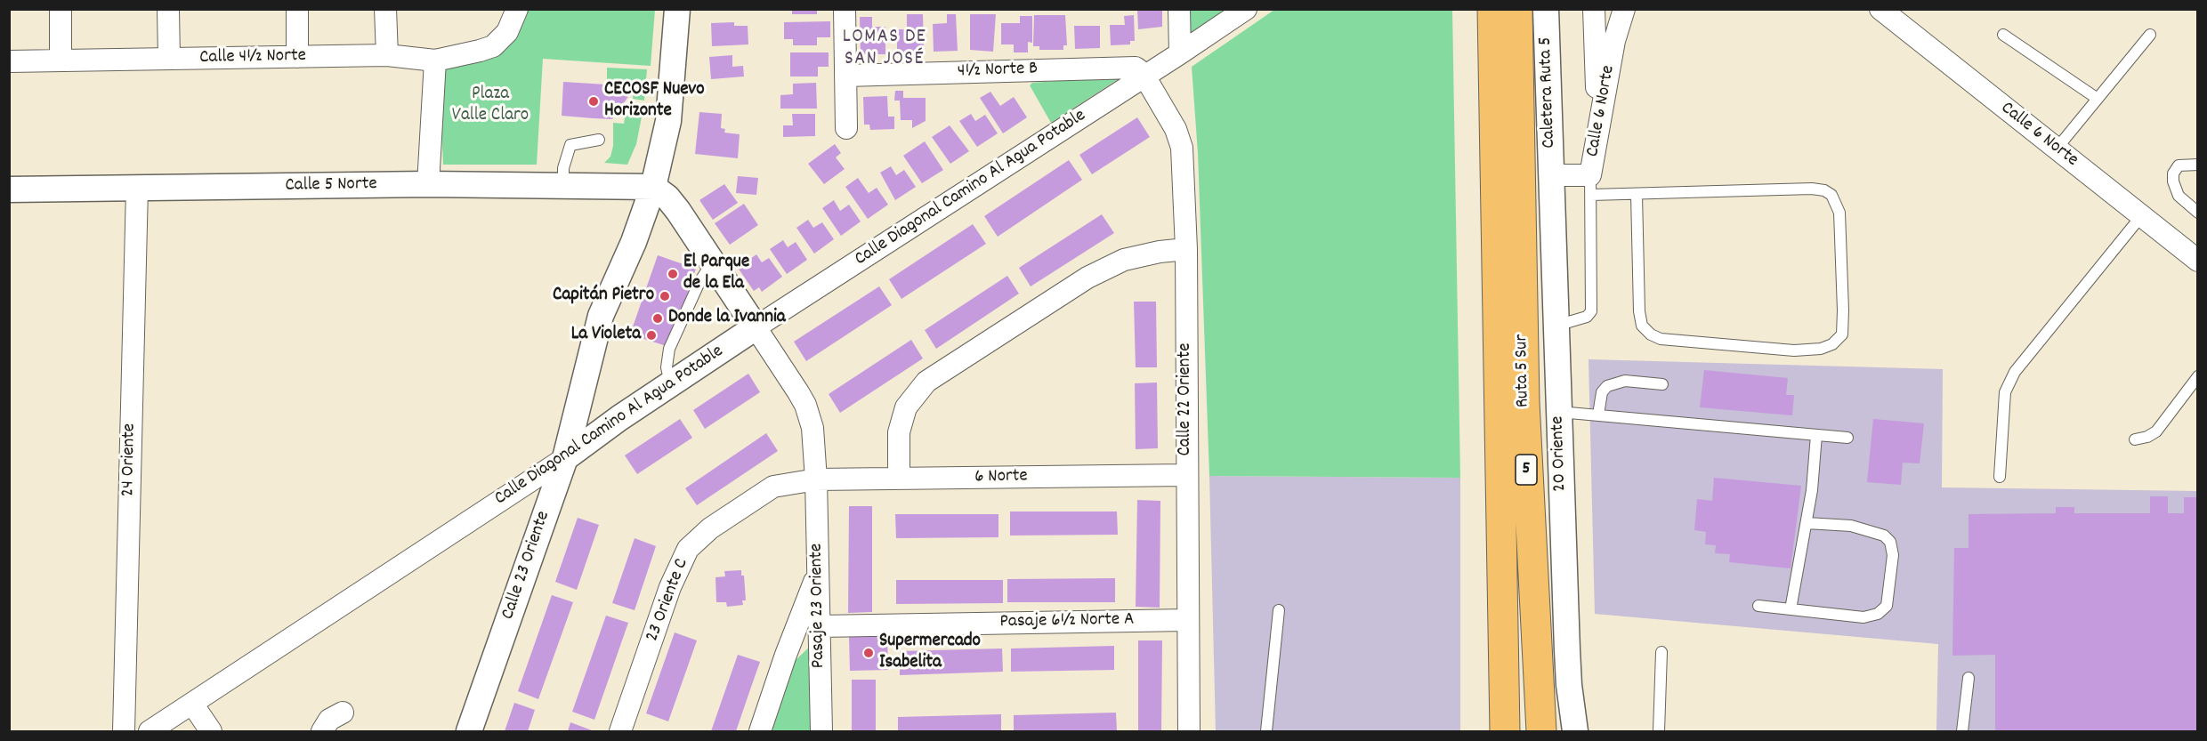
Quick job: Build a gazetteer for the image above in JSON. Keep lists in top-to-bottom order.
{
  "streets": {
    "highway": ["Ruta 5 Sur", "5"],
    "street": [
      "Calle 4½ Norte",
      "4½ Norte B",
      "Caletera Ruta 5",
      "Calle 6 Norte",
      "Calle 5 Norte",
      "Calle Diagonal Camino Al Agua Potable",
      "Calle 22 Oriente",
      "20 Oriente",
      "24 Oriente",
      "6 Norte",
      "Calle 23 Oriente",
      "23 Oriente C",
      "Pasaje 23 Oriente",
      "Pasaje 6½ Norte A"
    ]
  },
  "crossings": [
    ["4½ Norte B", "Calle Diagonal Camino Al Agua Potable"],
    ["4½ Norte B", "Calle 22 Oriente"],
    ["Caletera Ruta 5", "Calle 6 Norte"],
    ["Caletera Ruta 5", "20 Oriente"],
    ["Calle 6 Norte", "20 Oriente"],
    ["Calle 5 Norte", "24 Oriente"],
    ["Calle 5 Norte", "Calle 23 Oriente"],
    ["Calle Diagonal Camino Al Agua Potable", "Calle 22 Oriente"],
    ["Calle Diagonal Camino Al Agua Potable", "Calle 23 Oriente"],
    ["Calle 22 Oriente", "6 Norte"],
    ["Calle 22 Oriente", "Pasaje 6½ Norte A"],
    ["6 Norte", "23 Oriente C"],
    ["6 Norte", "Pasaje 23 Oriente"],
    ["23 Oriente C", "Pasaje 23 Oriente"],
    ["Pasaje 23 Oriente", "Pasaje 6½ Norte A"]
  ],
  "districts": ["LOMAS DE SAN JOSÉ"],
  "parks": ["Plaza Valle Claro"],
  "places": [
    "CECOSF Nuevo Horizonte",
    "El Parque de la Ela",
    "Capitán Pietro",
    "Donde la Ivannia",
    "La Violeta",
    "Supermercado Isabelita"
  ]
}
